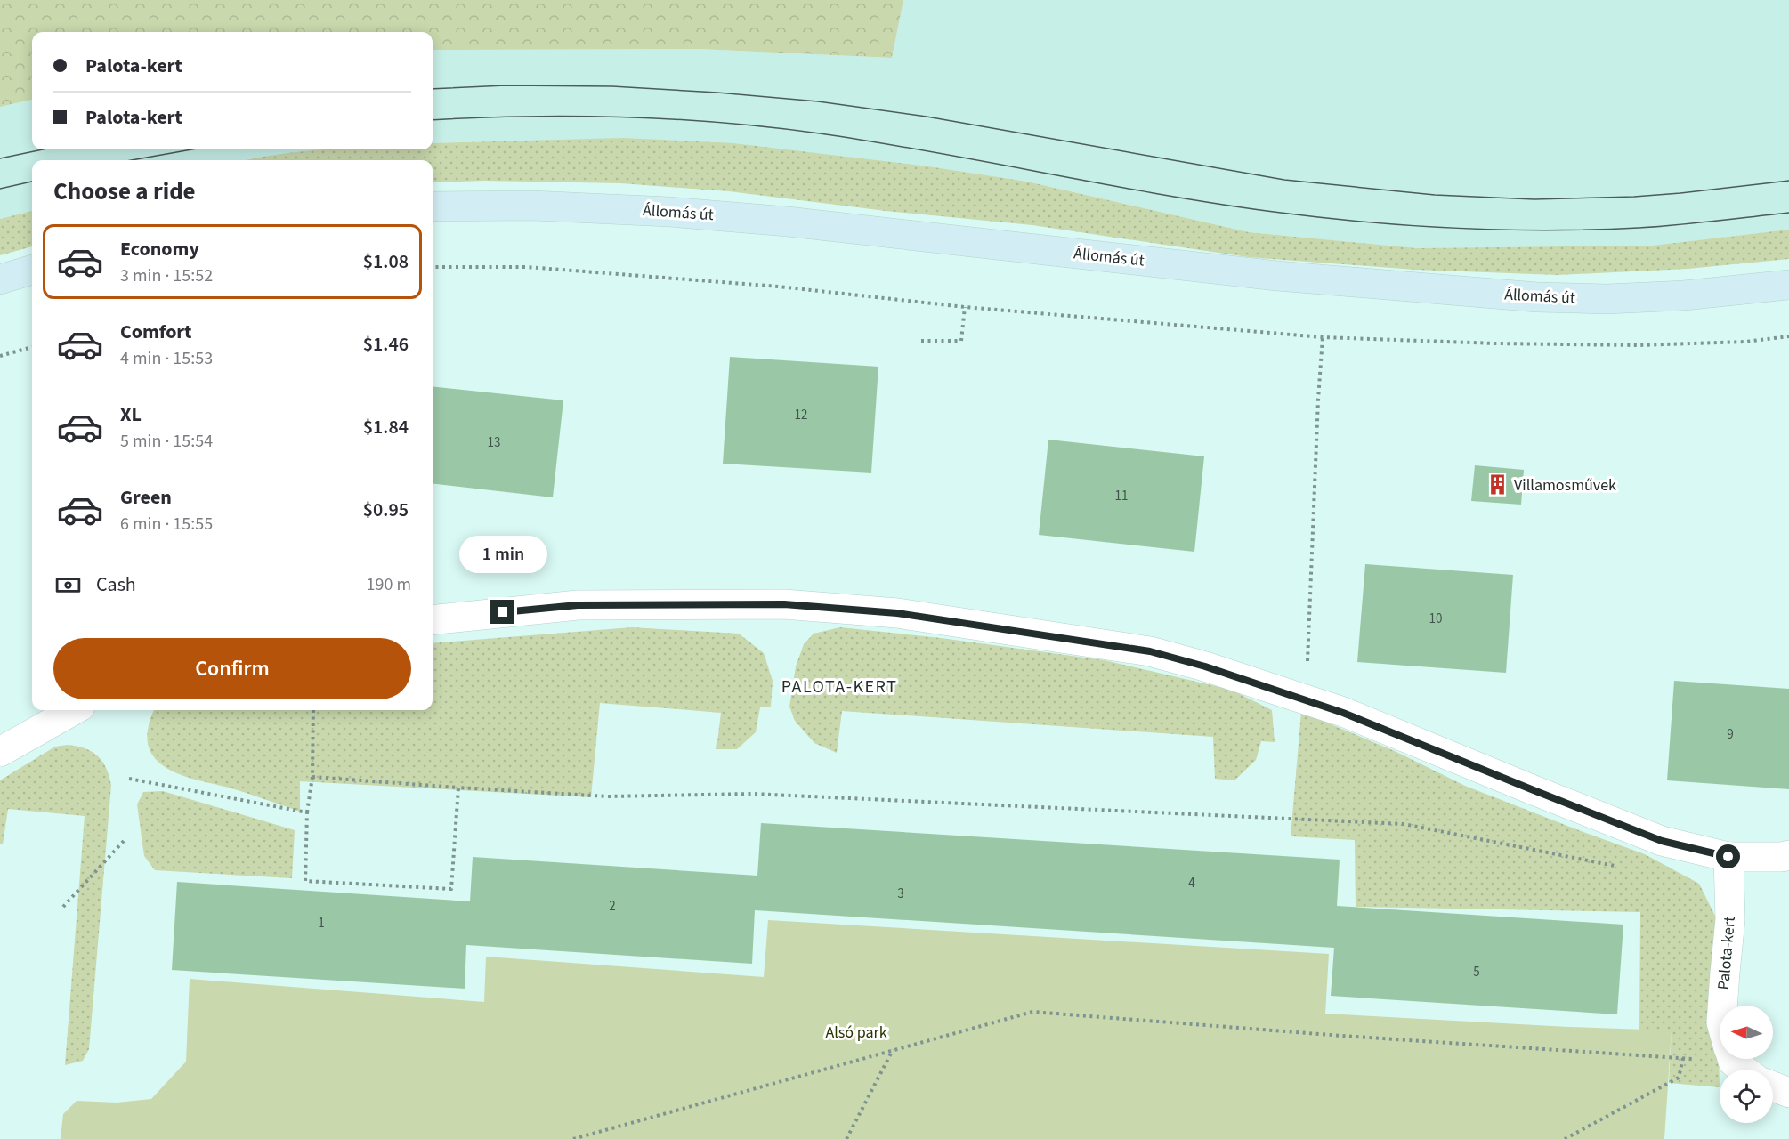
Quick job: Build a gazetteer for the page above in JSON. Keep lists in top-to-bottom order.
{
  "streets": {
    "main road": ["Állomás út"],
    "street": ["Palota-kert"]
  },
  "districts": ["PALOTA-KERT"],
  "parks": ["Alsó park"],
  "places": {
    "building": ["Villamosművek"]
  },
  "house_numbers": [
    "12",
    "13",
    "11",
    "10",
    "9",
    "4",
    "3",
    "2",
    "1",
    "5"
  ],
  "north": "left",
  "page": {
    "banner": ["Palota-kert", "Palota-kert"],
    "heading": "Choose a ride",
    "list": [
      {
        "name": "Economy",
        "note": "3 min · 15:52",
        "value": "$1.08"
      },
      {
        "name": "Comfort",
        "note": "4 min · 15:53",
        "value": "$1.46"
      },
      {
        "name": "XL",
        "note": "5 min · 15:54",
        "value": "$1.84"
      },
      {
        "name": "Green",
        "note": "6 min · 15:55",
        "value": "$0.95"
      }
    ],
    "bubble": "1 min",
    "pay": ["Cash", "190 m"],
    "buttons": "Confirm"
  }
}
